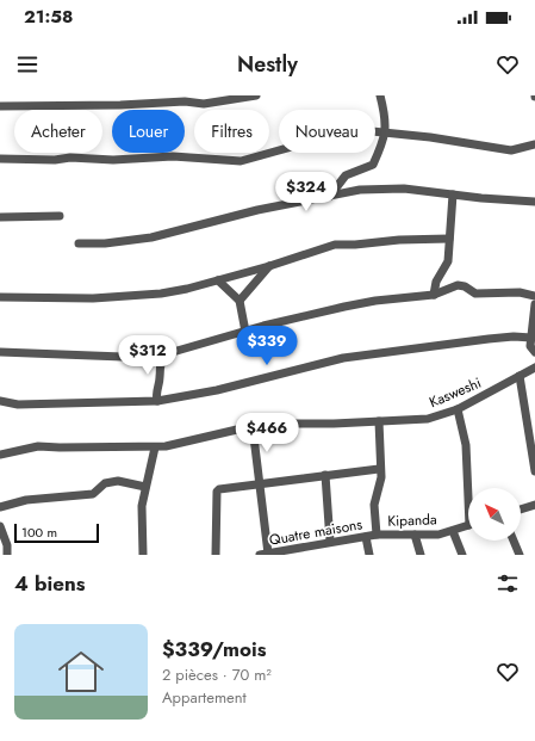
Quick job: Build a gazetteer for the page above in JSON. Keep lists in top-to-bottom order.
{
  "streets": {
    "street": ["Kasweshi", "Kipanda", "Quatre maisons"]
  },
  "crossings": [
    ["Kipanda", "Quatre maisons"]
  ],
  "scale_bar": "100 m",
  "north": "top left",
  "page": {
    "status": "21:58",
    "header": "Nestly",
    "chip": [
      "Acheter",
      "Louer",
      "Filtres",
      "Nouveau"
    ],
    "price": [
      "$324",
      "$339",
      "$312",
      "$466"
    ],
    "scale": "100 m",
    "heading": "4 biens",
    "list": [
      {
        "name": "$339/mois",
        "note": "2 pièces · 70 m² · Appartement"
      }
    ]
  }
}
